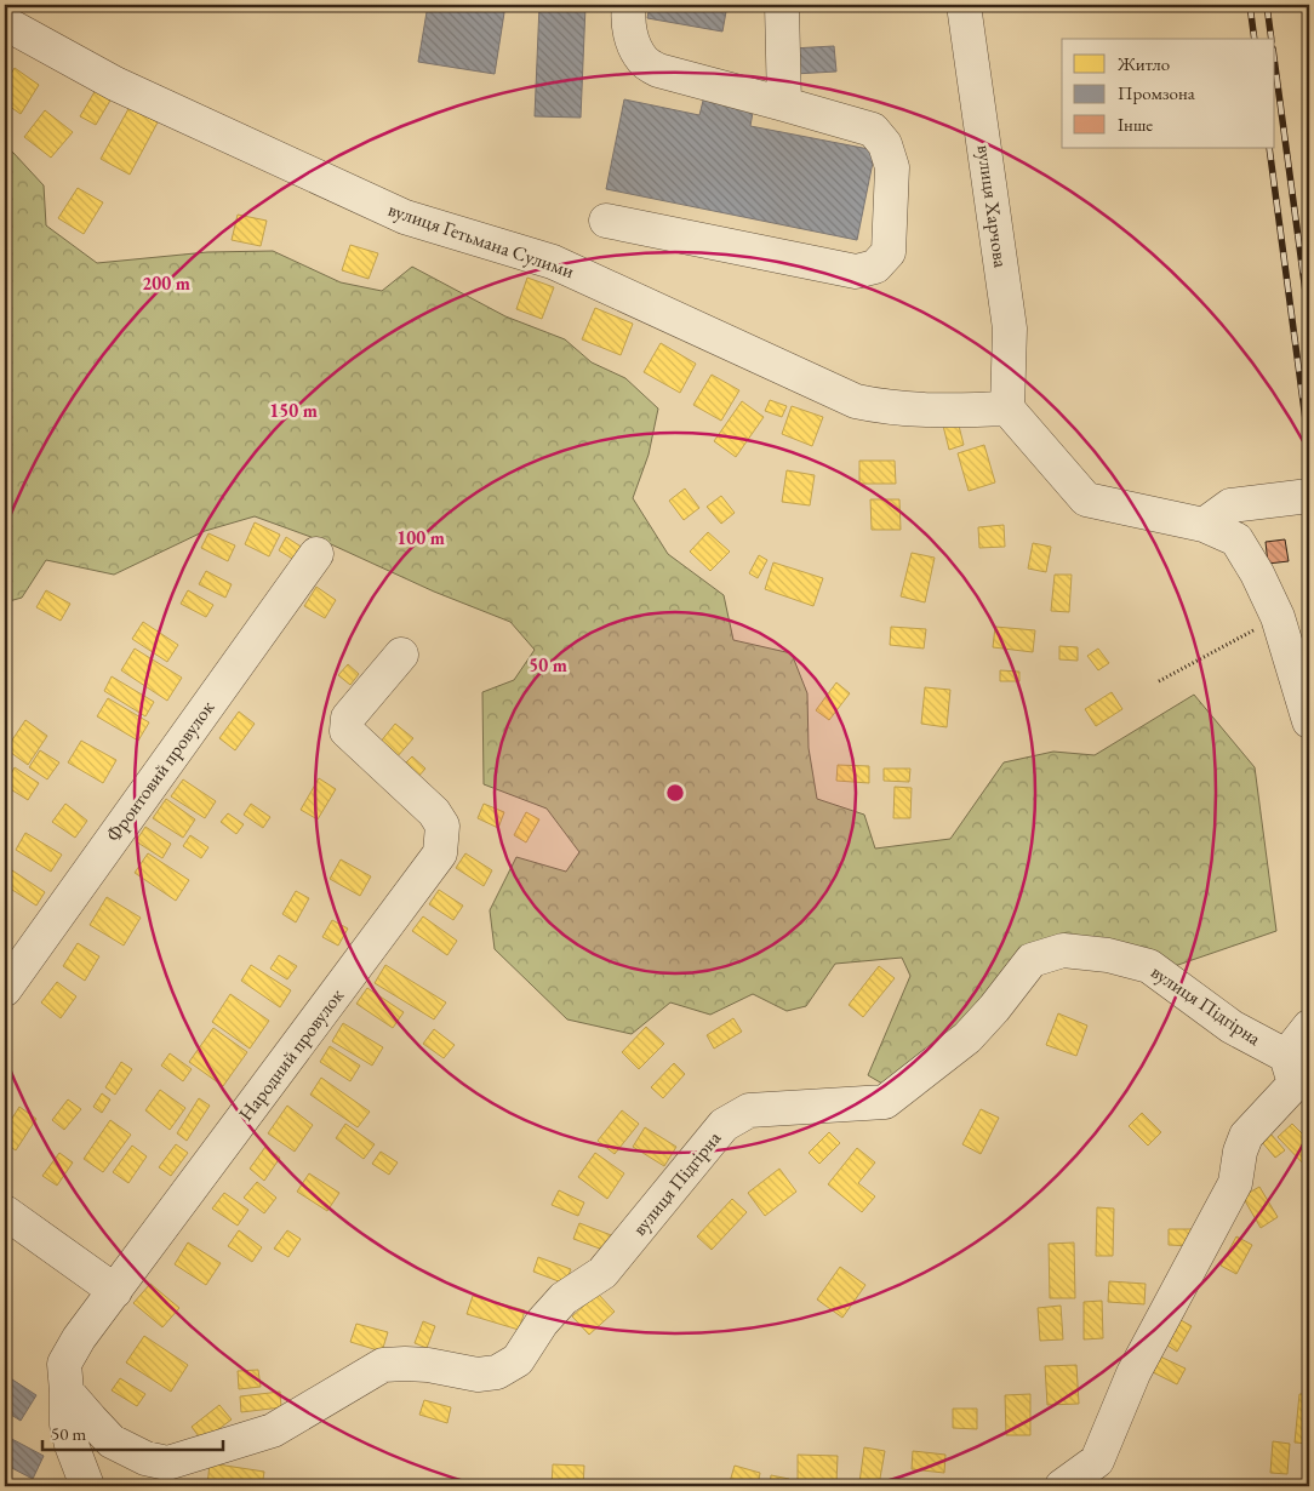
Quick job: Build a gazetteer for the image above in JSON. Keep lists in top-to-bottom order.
{
  "streets": {
    "street": [
      "вулиця Харчова",
      "вулиця Гетьмана Сулими",
      "Фронтовий провулок",
      "вулиця Підгірна",
      "Народний провулок"
    ]
  },
  "crossings": [
    ["вулиця Харчова", "вулиця Гетьмана Сулими"],
    ["вулиця Підгірна", "Народний провулок"]
  ],
  "legend": ["Житло", "Промзона", "Інше"],
  "scale_bar": "50 m",
  "rings": [
    "200 m",
    "150 m",
    "100 m",
    "50 m"
  ]
}
